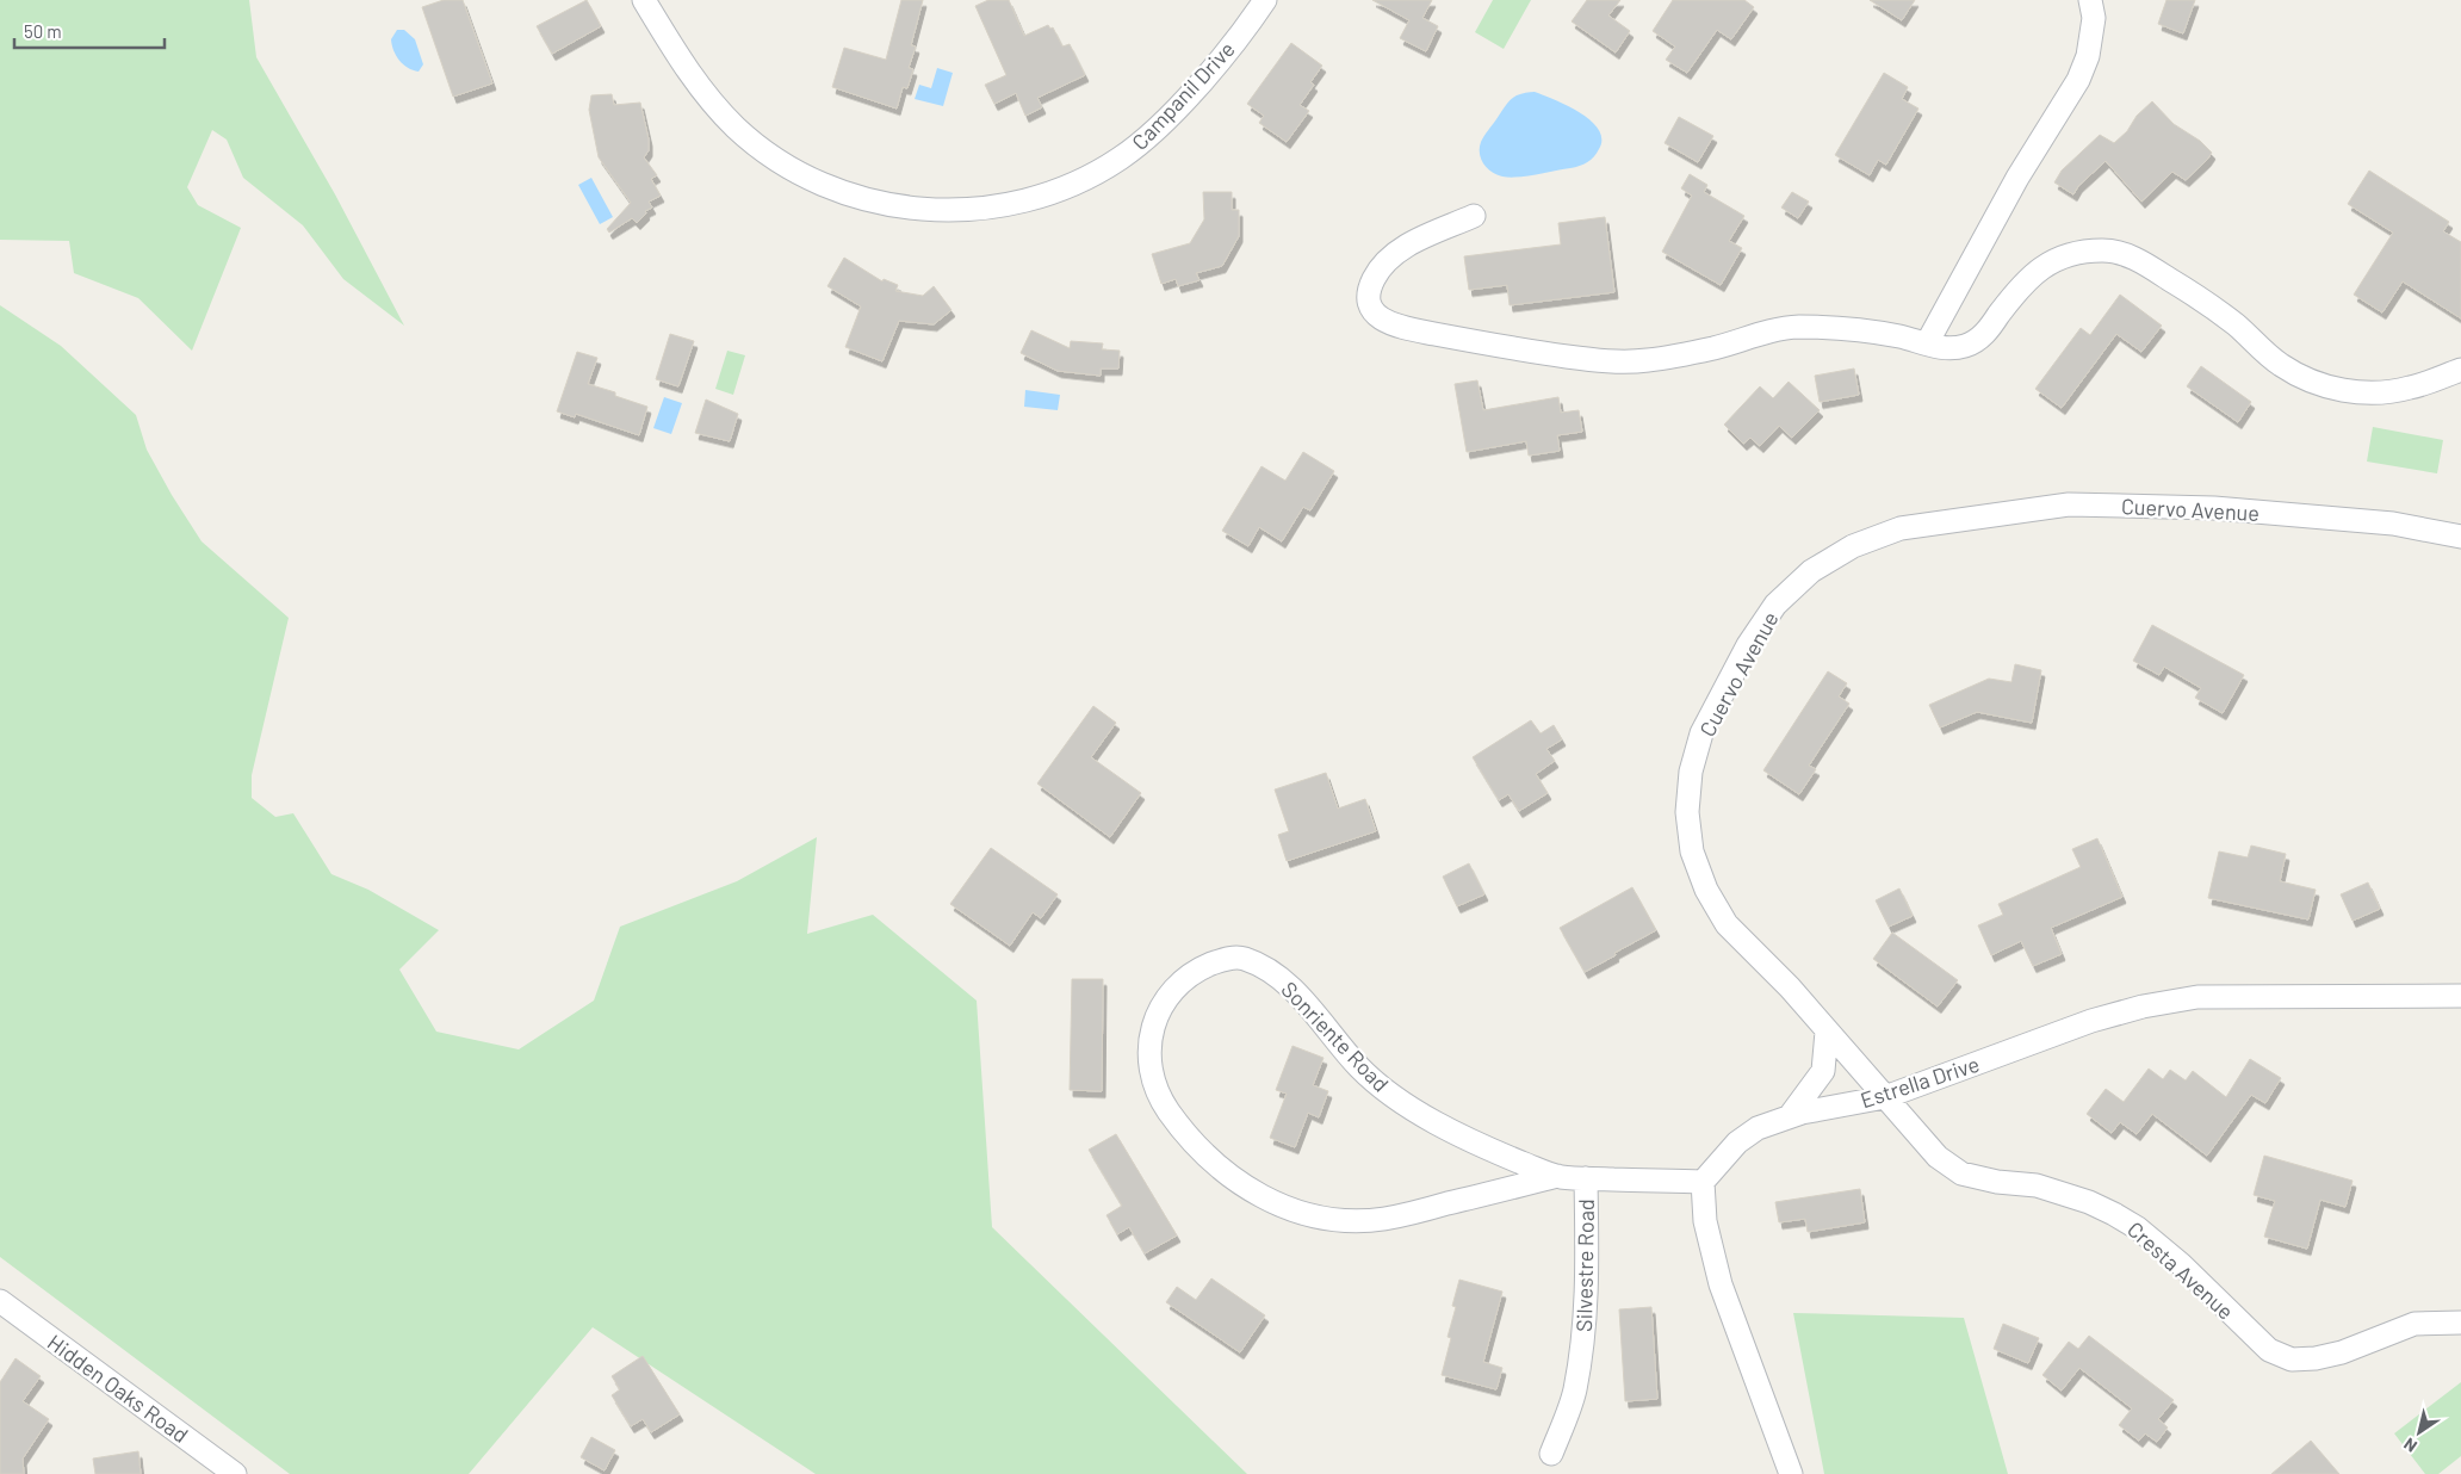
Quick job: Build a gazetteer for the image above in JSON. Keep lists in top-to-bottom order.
{
  "streets": {
    "street": [
      "Campanil Drive",
      "Cuervo Avenue",
      "Sonriente Road",
      "Estrella Drive",
      "Silvestre Road",
      "Cresta Avenue",
      "Hidden Oaks Road"
    ]
  },
  "crossings": [
    ["Cuervo Avenue", "Estrella Drive"],
    ["Cuervo Avenue", "Cresta Avenue"],
    ["Sonriente Road", "Estrella Drive"],
    ["Sonriente Road", "Silvestre Road"],
    ["Estrella Drive", "Cresta Avenue"]
  ],
  "scale_bar": "50 m",
  "north": "bottom left"
}
